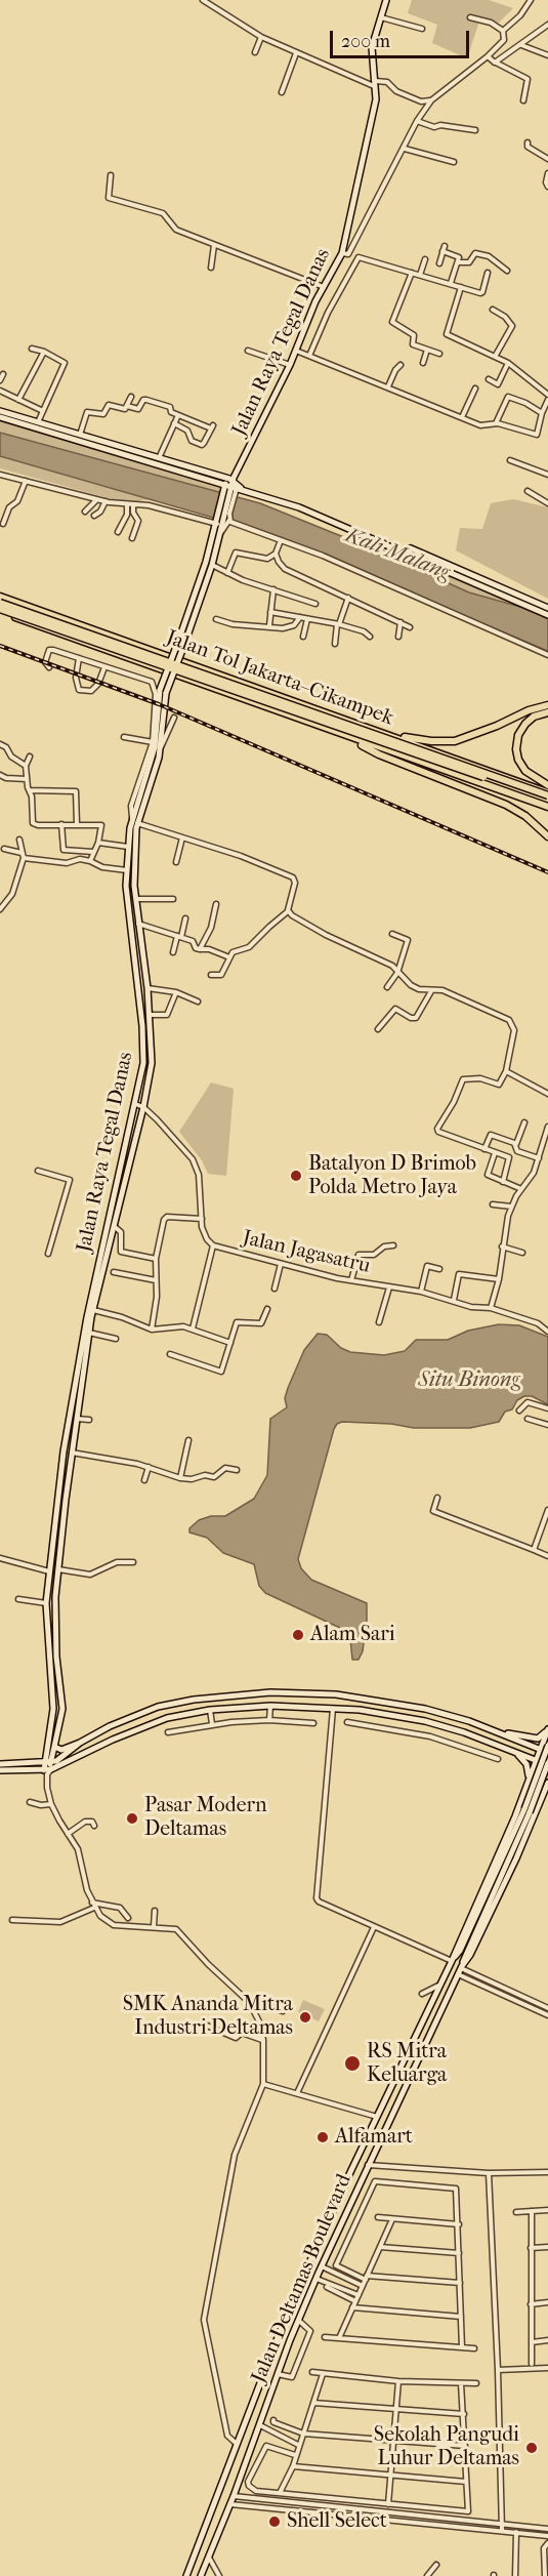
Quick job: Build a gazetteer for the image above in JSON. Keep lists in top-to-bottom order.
{
  "streets": {
    "highway": ["Jalan Tol Jakarta–Cikampek"],
    "street": ["Jalan Raya Tegal Danas", "Jalan Jagasatru", "Jalan Deltamas Boulevard"]
  },
  "crossings": [
    ["Jalan Raya Tegal Danas", "Jalan Jagasatru"],
    ["Jalan Raya Tegal Danas", "Jalan Deltamas Boulevard"]
  ],
  "water": ["Kali Malang", "Situ Binong"],
  "places": [
    "Batalyon D Brimob Polda Metro Jaya",
    "Alam Sari",
    "Pasar Modern Deltamas",
    "SMK Ananda Mitra Industri Deltamas",
    "RS Mitra Keluarga",
    "Alfamart",
    "Sekolah Pangudi Luhur Deltamas",
    "Shell Select"
  ],
  "scale_bar": "200 m"
}
